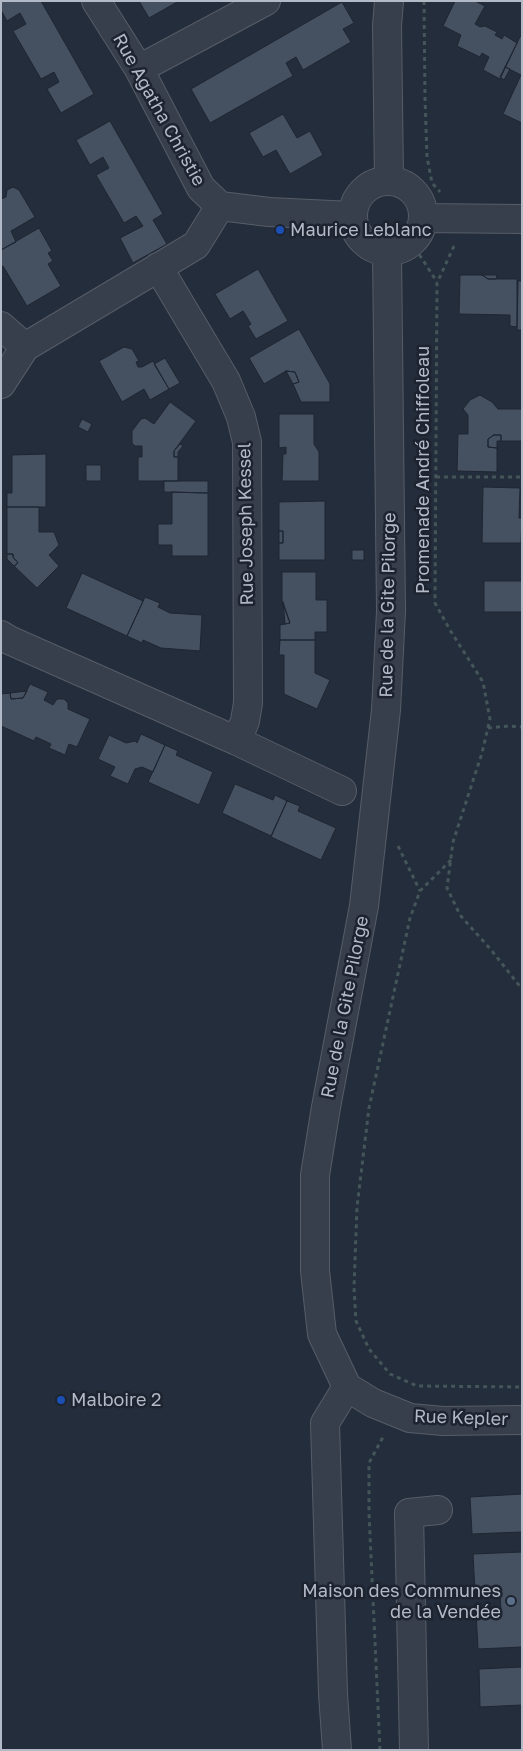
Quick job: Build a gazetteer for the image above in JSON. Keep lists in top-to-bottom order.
{
  "streets": {
    "street": [
      "Rue Agatha Christie",
      "Rue Joseph Kessel",
      "Rue de la Gite Pilorge",
      "Rue Kepler"
    ],
    "path": ["Promenade André Chiffoleau"]
  },
  "crossings": [
    ["Rue de la Gite Pilorge", "Rue Kepler"]
  ],
  "places": ["Maurice Leblanc", "Malboire 2", "Maison des Communes de la Vendée"]
}
